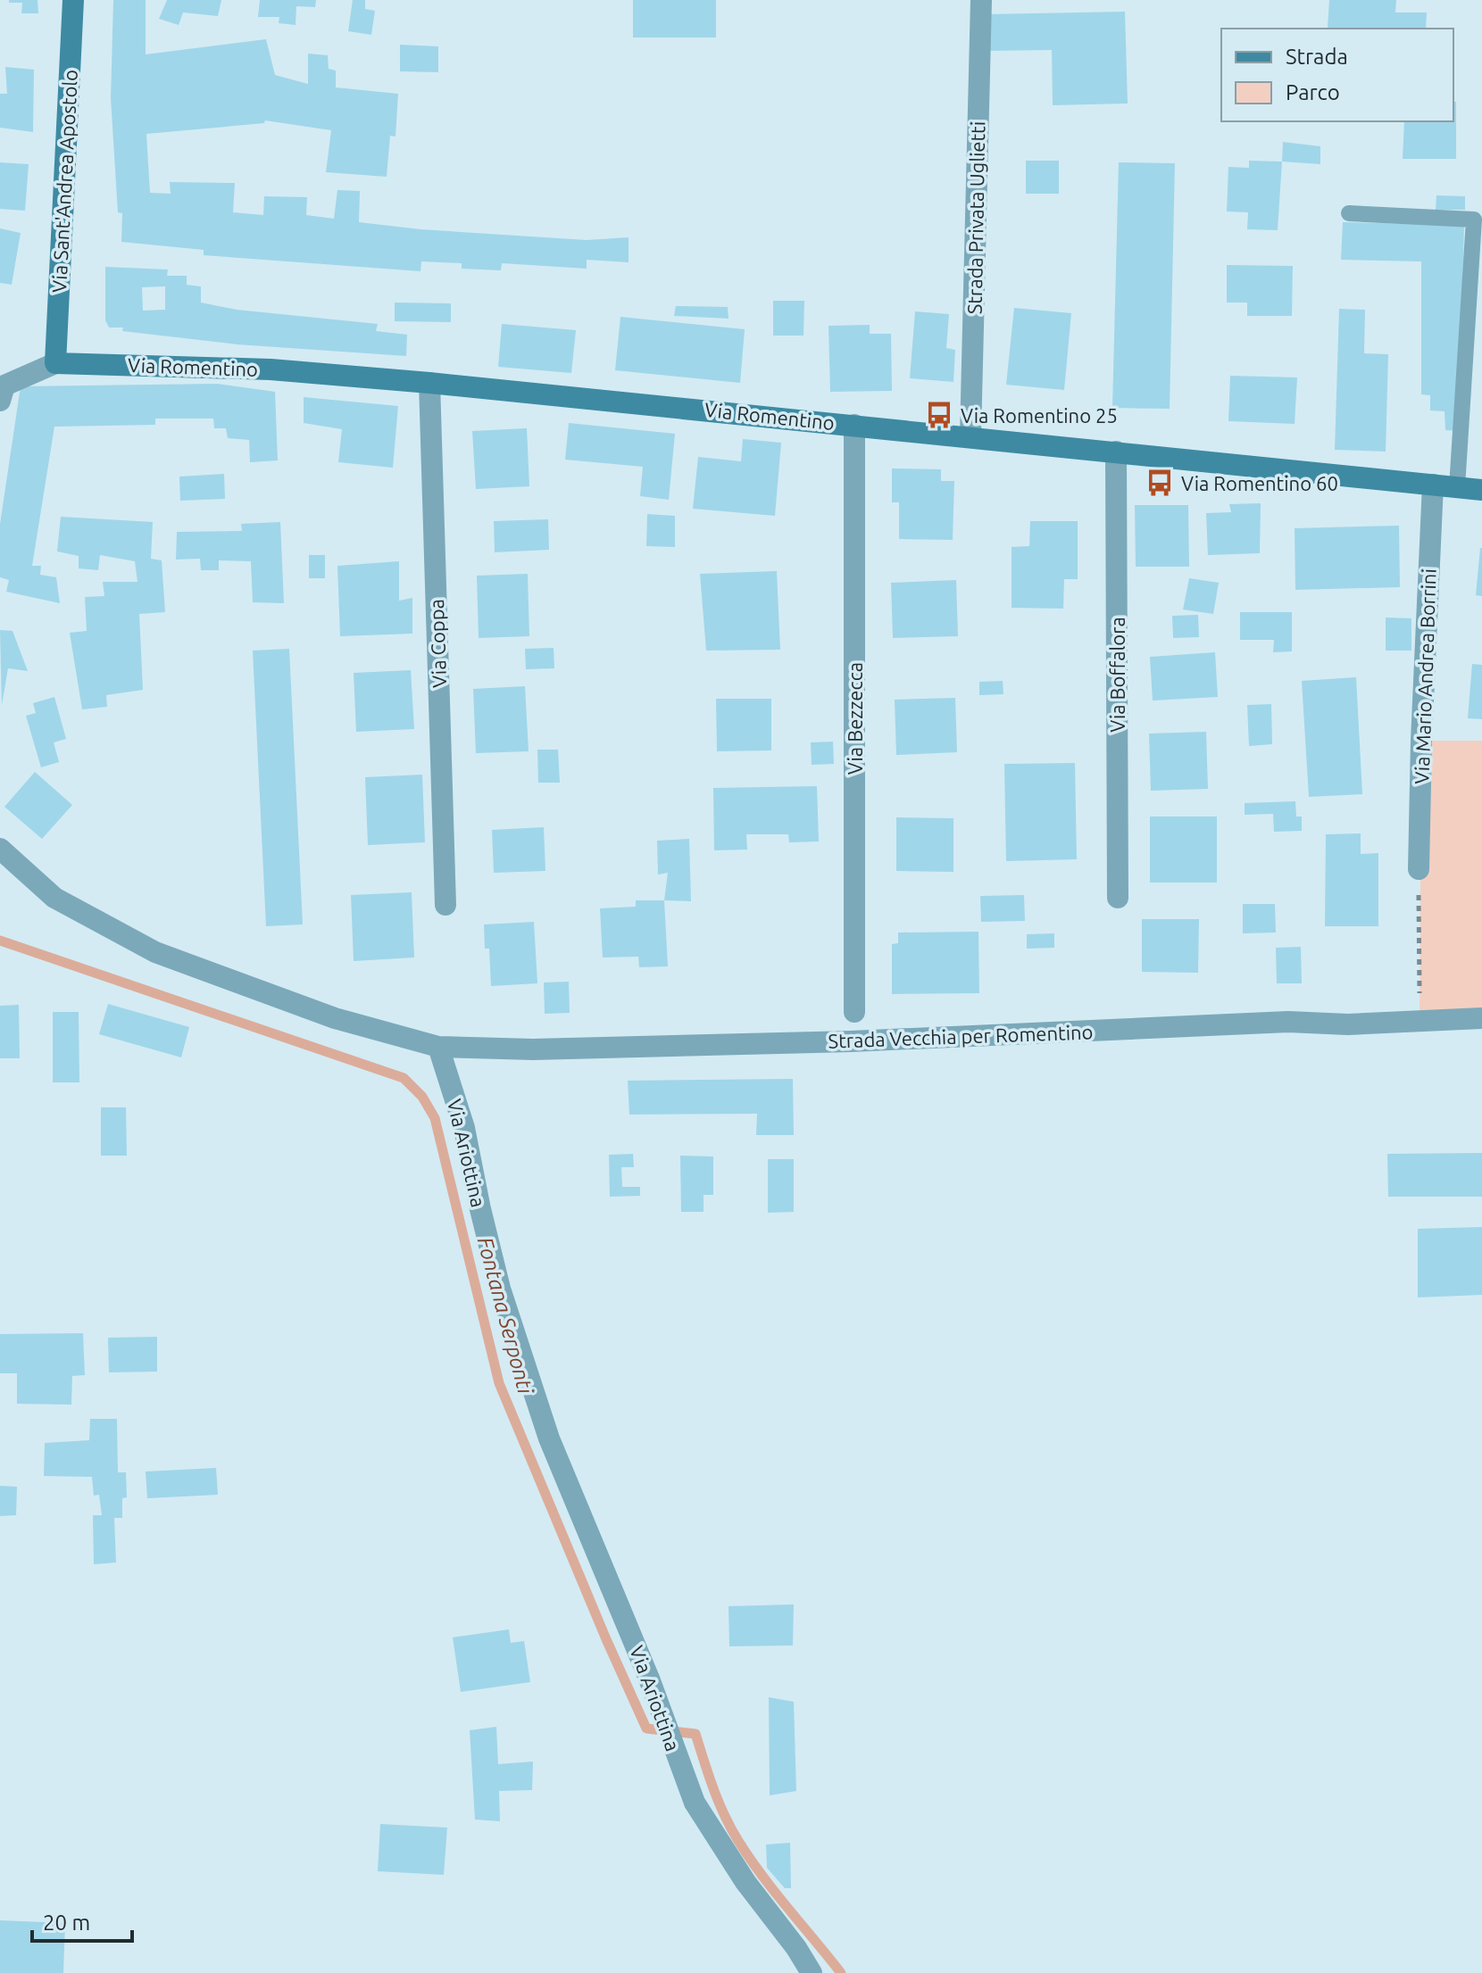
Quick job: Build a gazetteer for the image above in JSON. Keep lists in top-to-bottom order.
{
  "streets": {
    "street": [
      "Via Sant'Andrea Apostolo",
      "Strada Privata Uglietti",
      "Via Romentino",
      "Via Coppa",
      "Via Boffalora",
      "Via Mario Andrea Borrini",
      "Via Bezzecca",
      "Strada Vecchia per Romentino",
      "Via Ariottina"
    ]
  },
  "crossings": [
    ["Via Sant'Andrea Apostolo", "Via Romentino"],
    ["Strada Privata Uglietti", "Via Romentino"],
    ["Via Romentino", "Via Coppa"],
    ["Via Romentino", "Via Boffalora"],
    ["Via Romentino", "Via Mario Andrea Borrini"],
    ["Via Romentino", "Via Bezzecca"],
    ["Strada Vecchia per Romentino", "Via Ariottina"]
  ],
  "water": ["Fontana Serponti"],
  "places": {
    "bus stop": ["Via Romentino 25", "Via Romentino 60"]
  },
  "legend": ["Strada", "Parco"],
  "scale_bar": "20 m"
}
